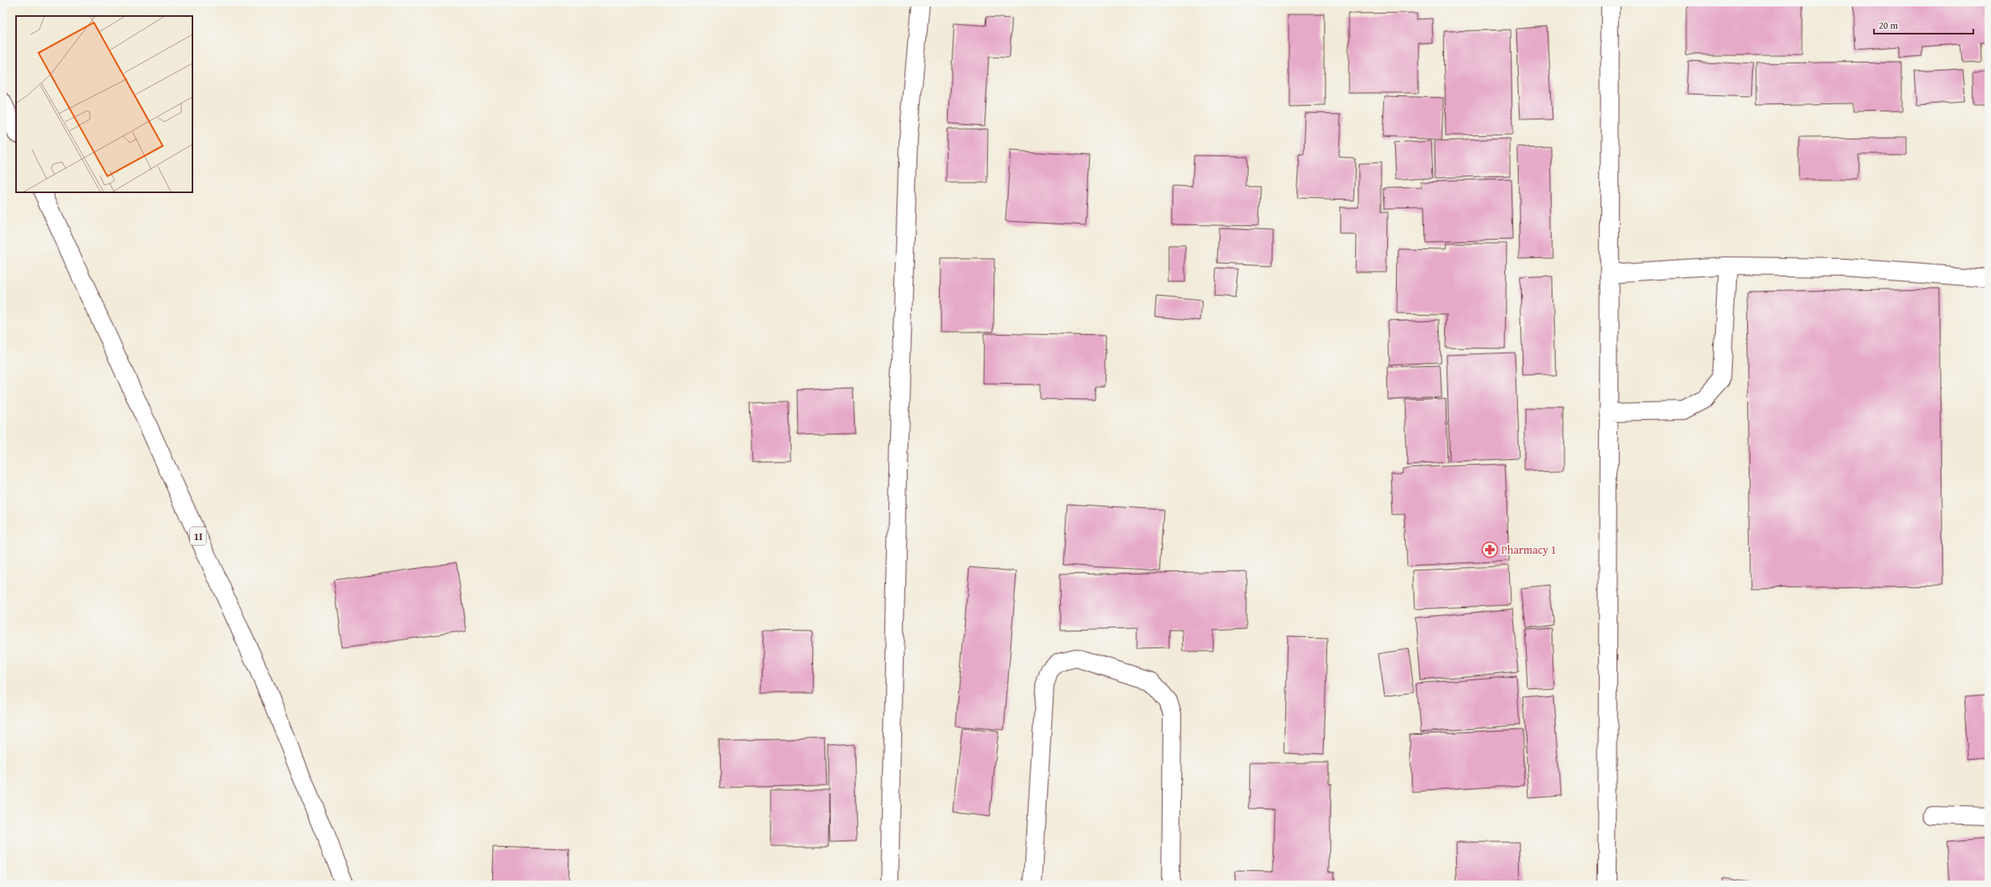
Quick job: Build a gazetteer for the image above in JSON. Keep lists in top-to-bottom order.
{
  "streets": {
    "main road": ["1I"]
  },
  "places": {
    "pharmacy": ["Pharmacy 1"]
  },
  "scale_bar": "20 m"
}
